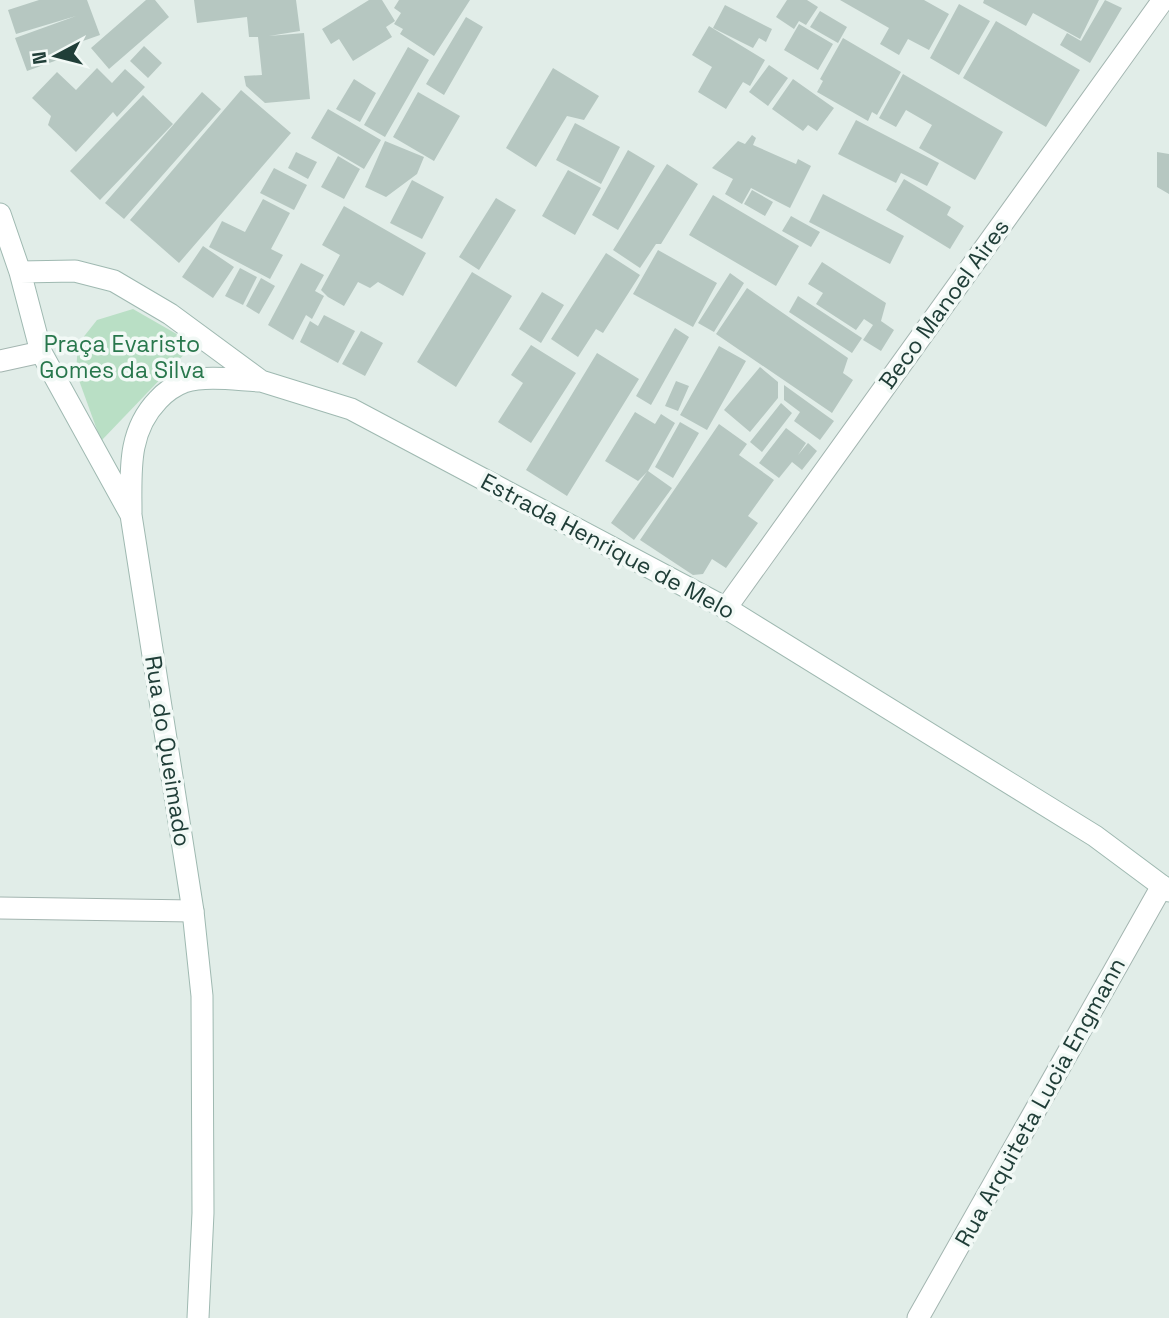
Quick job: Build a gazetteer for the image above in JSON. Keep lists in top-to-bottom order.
{
  "streets": {
    "main road": [
      "Beco Manoel Aires",
      "Estrada Henrique de Melo",
      "Rua do Queimado",
      "Rua Arquiteta Lucia Engmann"
    ]
  },
  "crossings": [
    ["Beco Manoel Aires", "Estrada Henrique de Melo"],
    ["Estrada Henrique de Melo", "Rua do Queimado"],
    ["Estrada Henrique de Melo", "Rua Arquiteta Lucia Engmann"]
  ],
  "parks": ["Praça Evaristo Gomes da Silva"],
  "north": "left"
}
